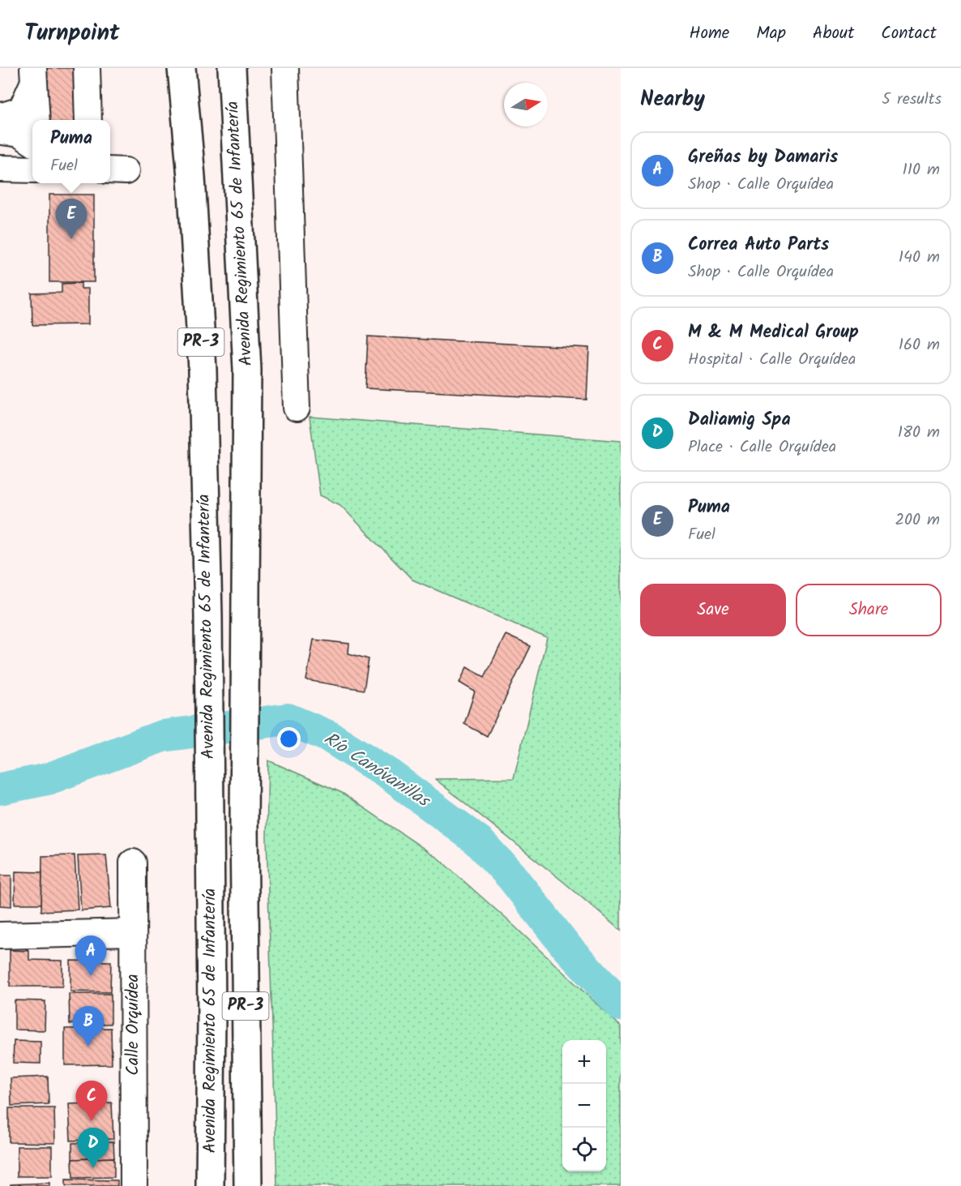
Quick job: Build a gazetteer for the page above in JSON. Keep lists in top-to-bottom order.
{
  "streets": {
    "main road": ["Avenida Regimiento 65 de Infantería", "PR-3"],
    "street": ["Calle Orquídea"]
  },
  "water": ["Río Canóvanillas"],
  "north": "right",
  "page": {
    "header": "Turnpoint",
    "nav": [
      "Home",
      "Map",
      "About",
      "Contact"
    ],
    "heading": ["Nearby", "5 results"],
    "popup": ["Puma", "Fuel"],
    "list": [
      {
        "mark": "A",
        "name": "Greñas by Damaris",
        "note": "Shop · Calle Orquídea",
        "value": "110 m"
      },
      {
        "mark": "B",
        "name": "Correa Auto Parts",
        "note": "Shop · Calle Orquídea",
        "value": "140 m"
      },
      {
        "mark": "C",
        "name": "M & M Medical Group",
        "note": "Hospital · Calle Orquídea",
        "value": "160 m"
      },
      {
        "mark": "D",
        "name": "Daliamig Spa",
        "note": "Place · Calle Orquídea",
        "value": "180 m"
      },
      {
        "mark": "E",
        "name": "Puma",
        "note": "Fuel",
        "value": "200 m"
      }
    ],
    "pins": [
      "E",
      "A",
      "B",
      "C",
      "D"
    ],
    "buttons": ["Save", "Share"],
    "map_buttons": ["+", "−"]
  }
}
